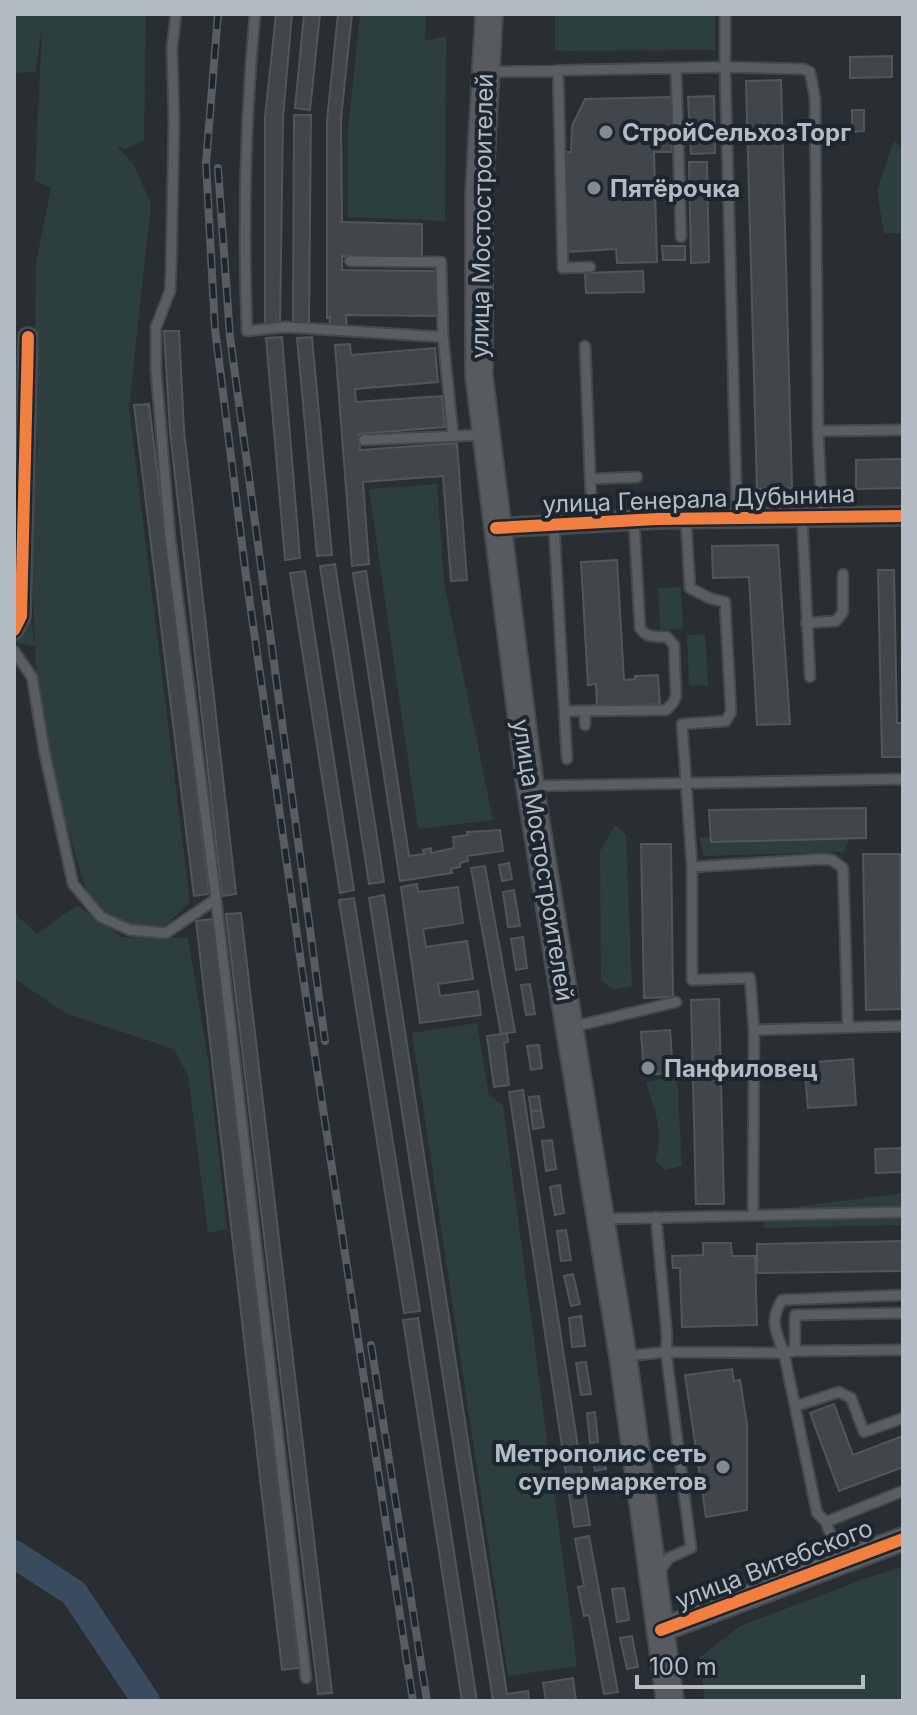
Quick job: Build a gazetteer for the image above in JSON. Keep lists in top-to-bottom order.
{
  "streets": {
    "main road": ["улица Мостостроителей"],
    "street": ["улица Генерала Дубынина", "улица Витебского"]
  },
  "crossings": [
    ["улица Мостостроителей", "улица Генерала Дубынина"],
    ["улица Мостостроителей", "улица Витебского"]
  ],
  "places": [
    "СтройСельхозТорг",
    "Пятёрочка",
    "Панфиловец",
    "Метрополис cеть супермаркетов"
  ],
  "scale_bar": "100 m"
}
